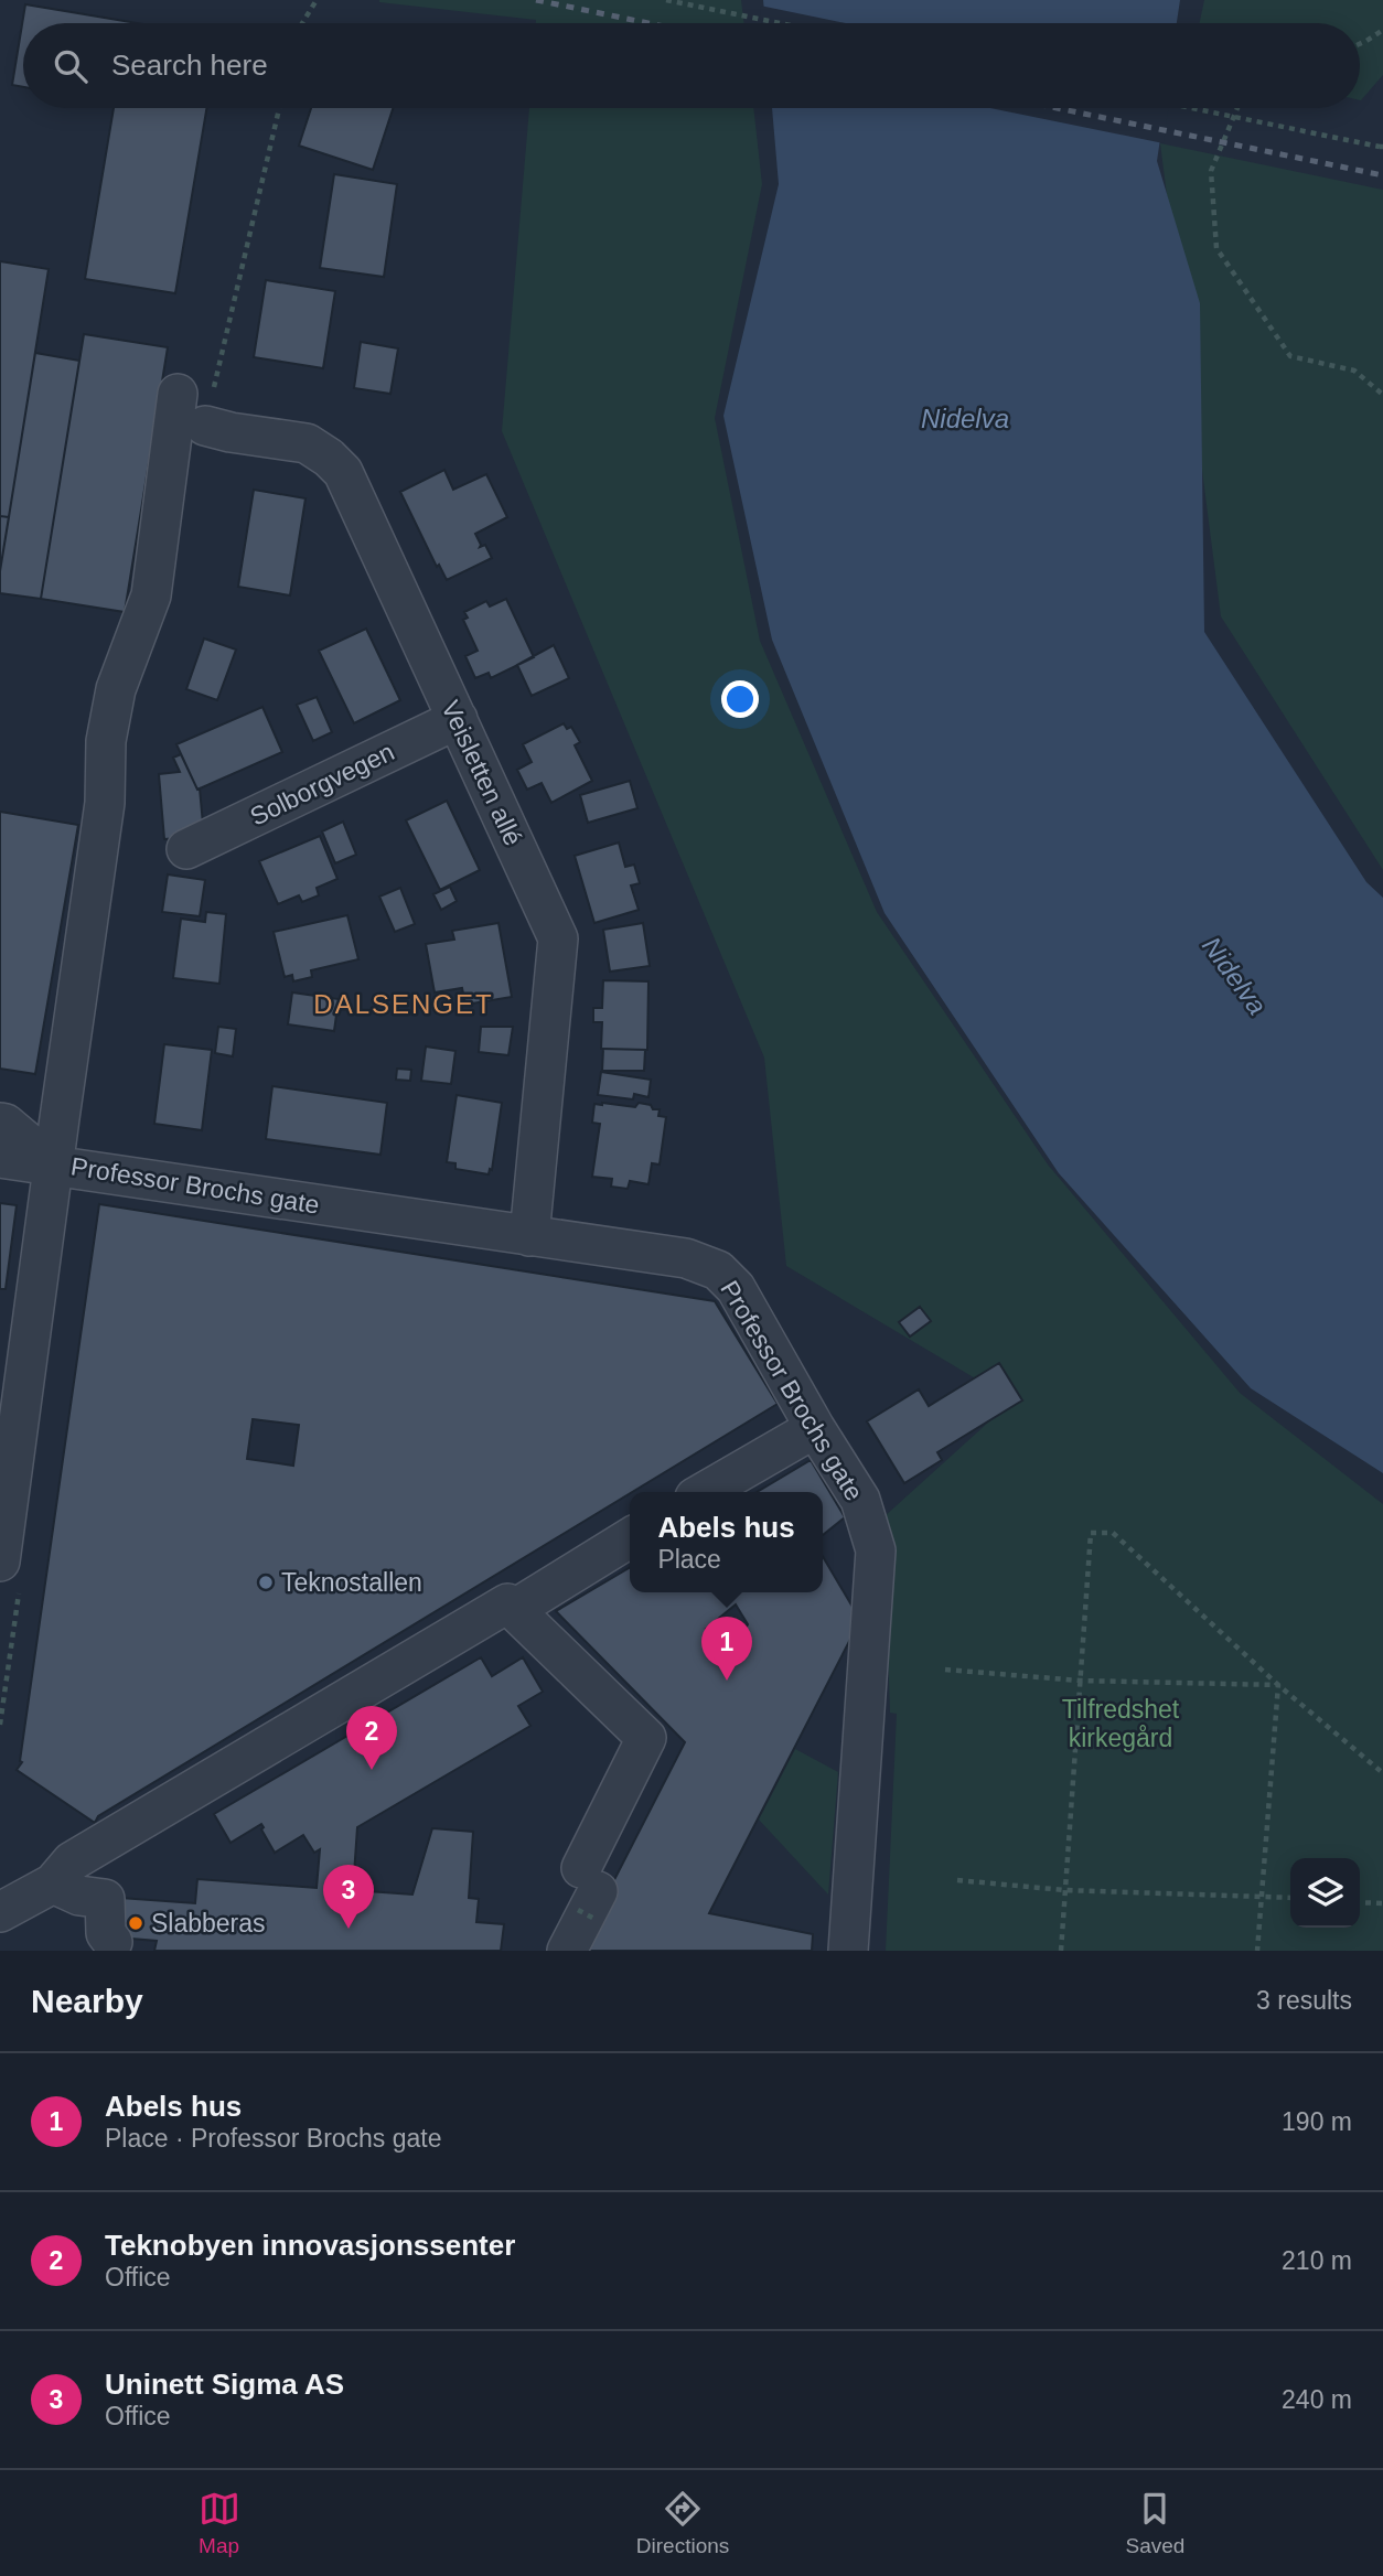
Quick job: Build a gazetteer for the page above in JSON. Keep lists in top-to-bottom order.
{
  "streets": {
    "street": ["Veisletten allé", "Solborgvegen", "Professor Brochs gate"]
  },
  "crossings": [
    ["Veisletten allé", "Solborgvegen"],
    ["Veisletten allé", "Professor Brochs gate"]
  ],
  "districts": ["DALSENGET"],
  "water": ["Nidelva"],
  "parks": ["Tilfredshet kirkegård"],
  "places": ["Teknostallen", "Slabberas"],
  "page": {
    "search": "Search here",
    "popup": ["Abels hus", "Place"],
    "pins": ["1", "2", "3"],
    "heading": ["Nearby", "3 results"],
    "list": [
      {
        "mark": "1",
        "name": "Abels hus",
        "note": "Place · Professor Brochs gate",
        "value": "190 m"
      },
      {
        "mark": "2",
        "name": "Teknobyen innovasjonssenter",
        "note": "Office",
        "value": "210 m"
      },
      {
        "mark": "3",
        "name": "Uninett Sigma AS",
        "note": "Office",
        "value": "240 m"
      }
    ],
    "nav": ["Map", "Directions", "Saved"]
  }
}
